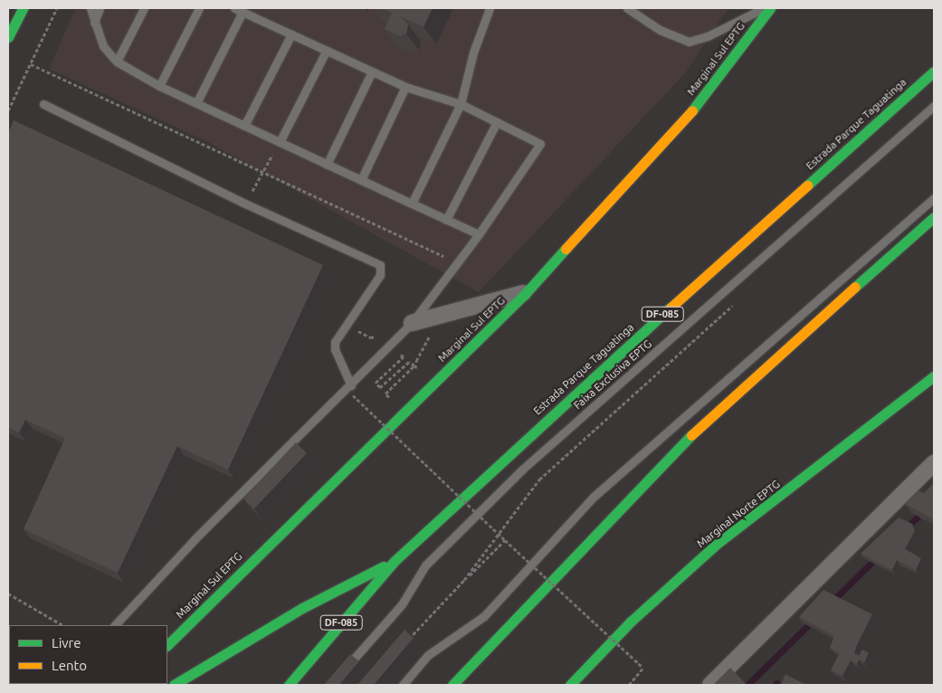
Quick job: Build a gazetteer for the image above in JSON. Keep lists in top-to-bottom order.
{
  "streets": {
    "main road": [
      "Marginal Sul EPTG",
      "Estrada Parque Taguatinga",
      "DF-085",
      "Marginal Norte EPTG"
    ],
    "lane": ["Faixa Exclusiva EPTG"]
  },
  "legend": ["Livre", "Lento"]
}
